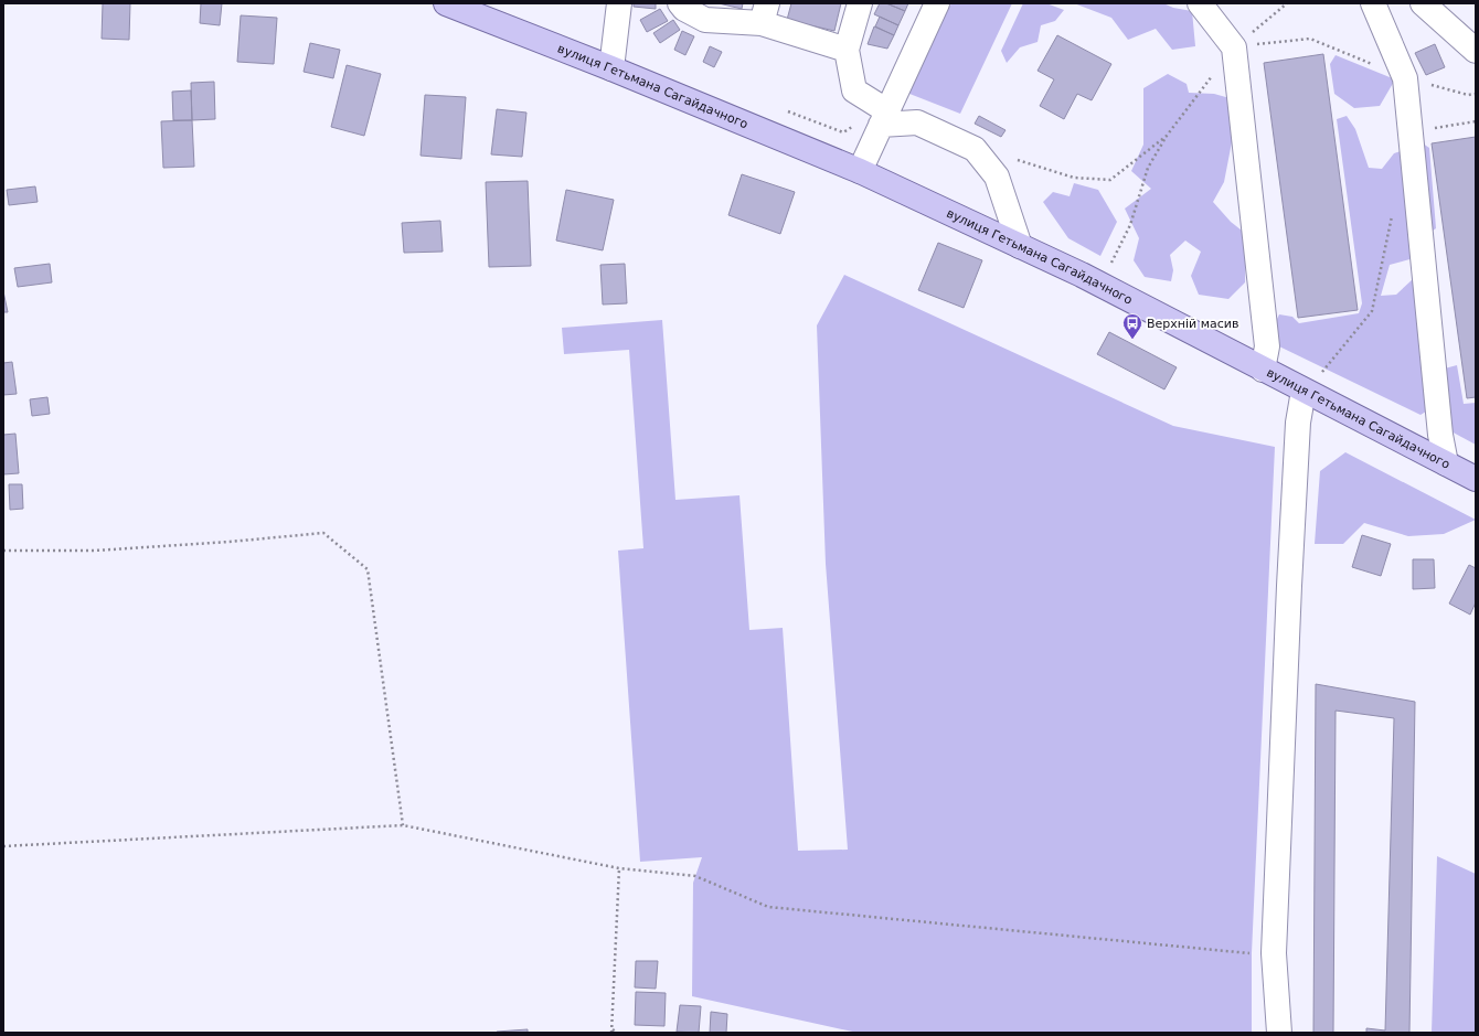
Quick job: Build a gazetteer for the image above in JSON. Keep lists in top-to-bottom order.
{
  "streets": {
    "main road": ["вулиця Гетьмана Сагайдачного"]
  },
  "places": {
    "bus stop": ["Верхній масив"]
  }
}
